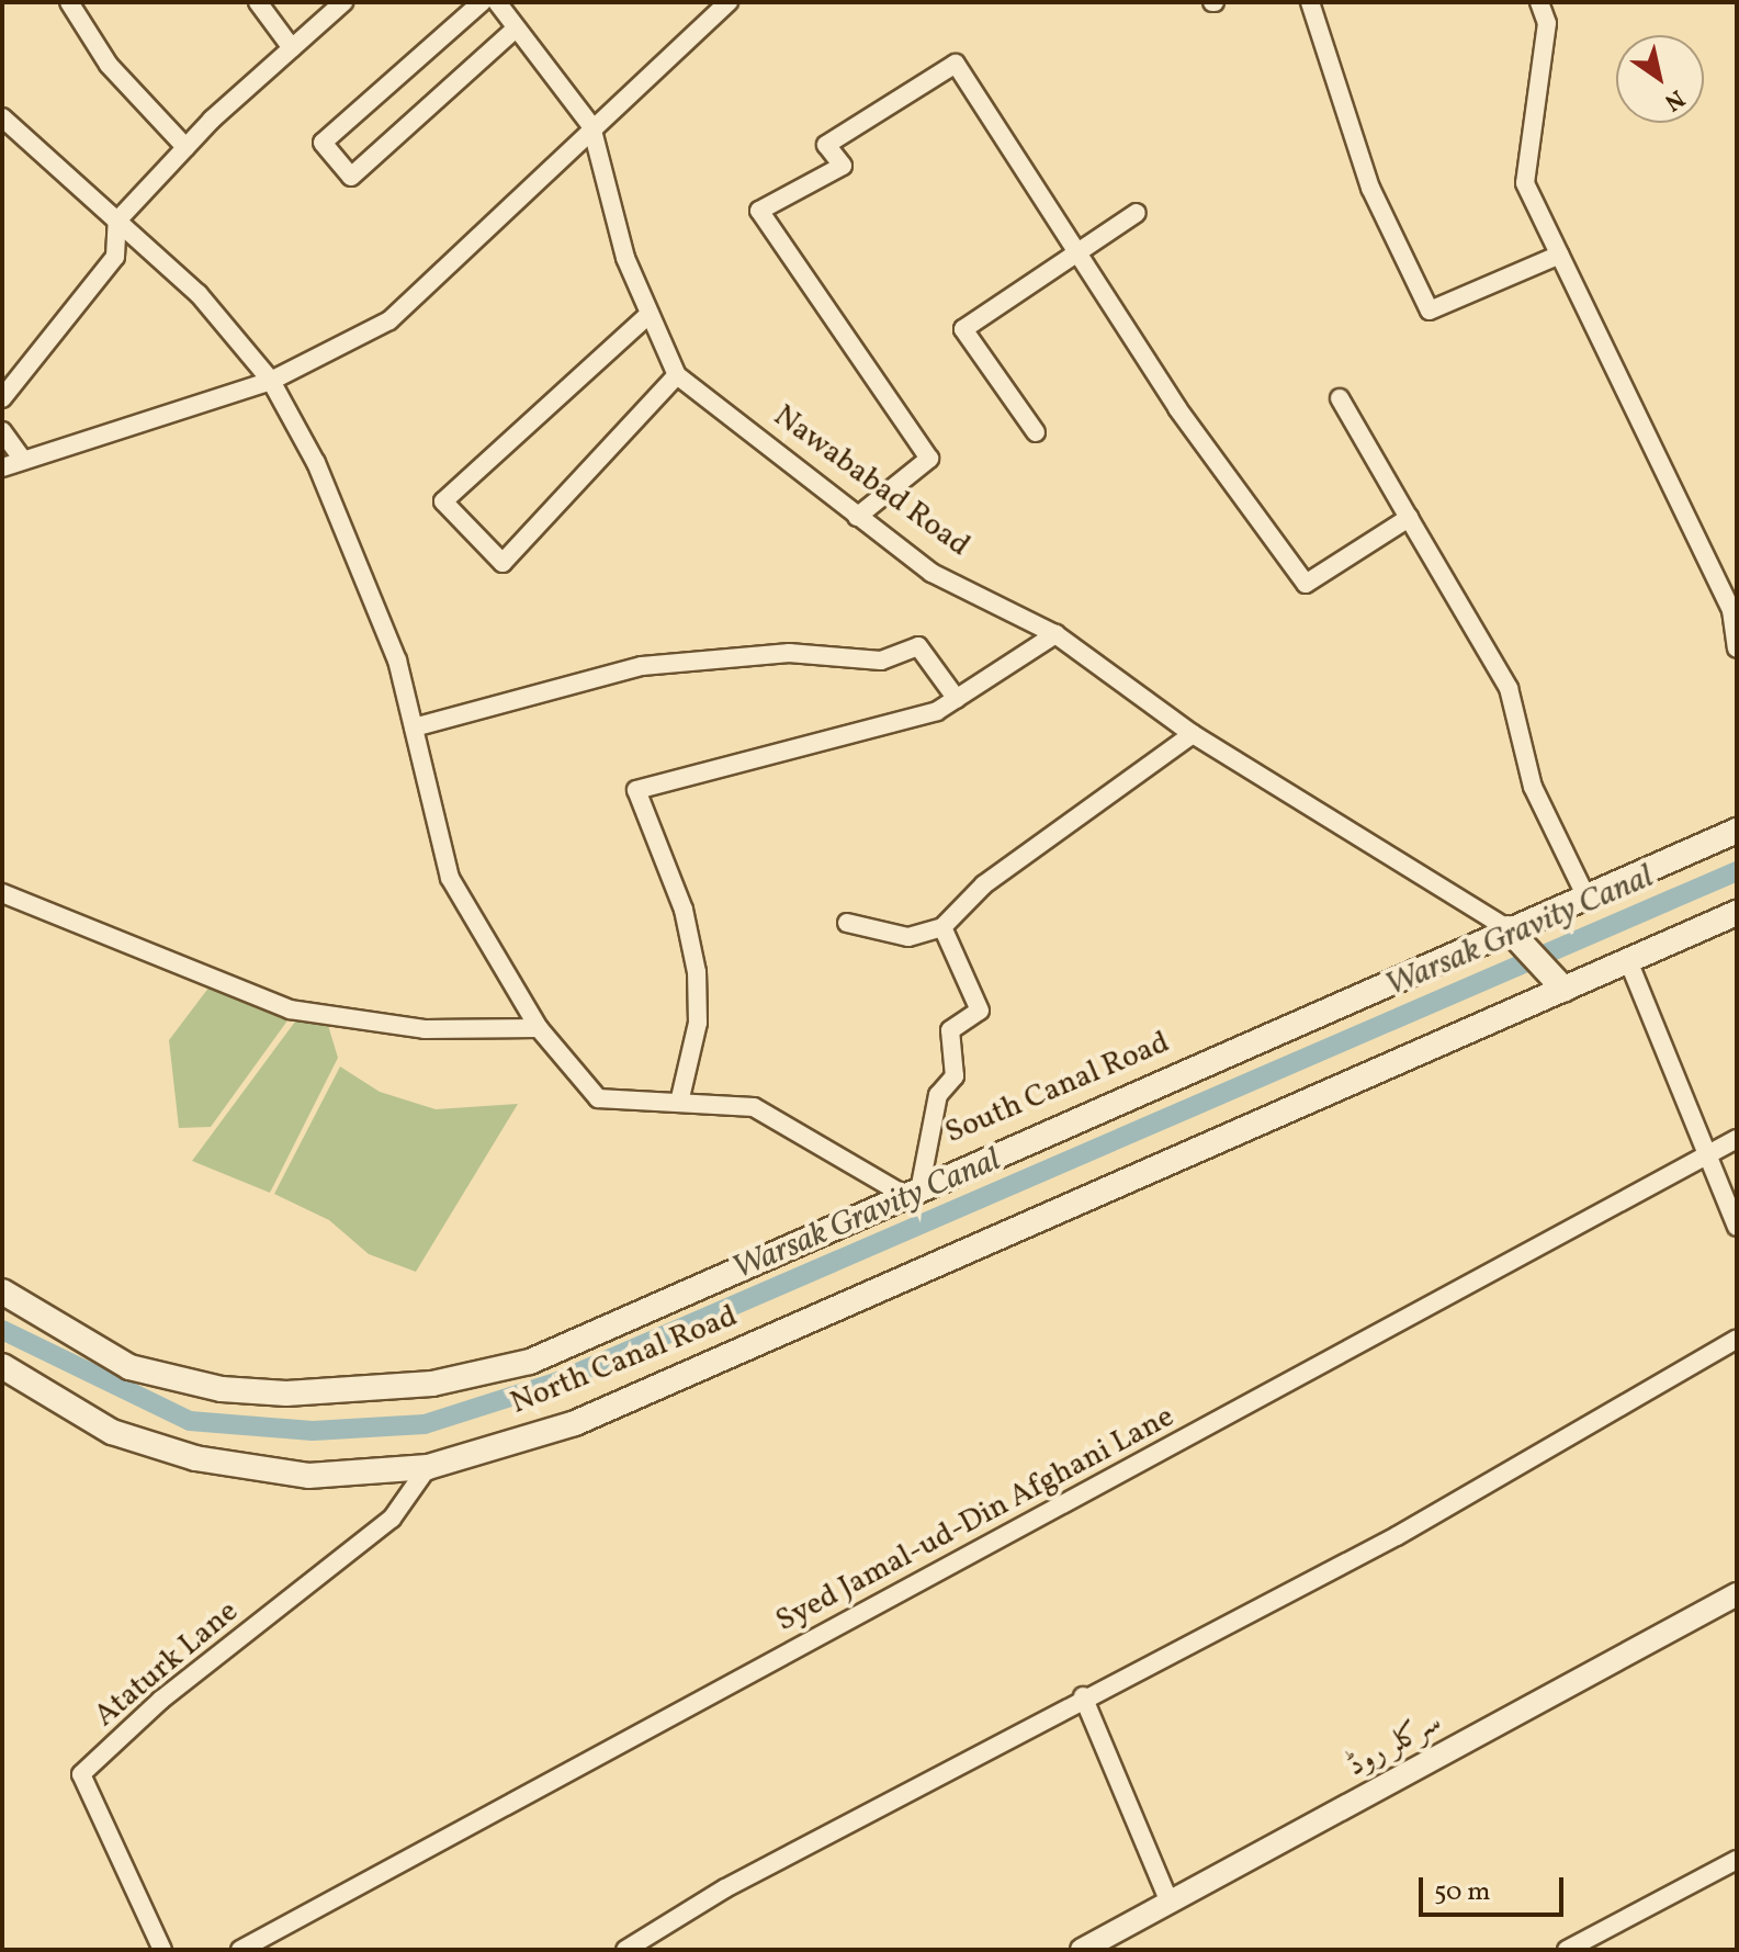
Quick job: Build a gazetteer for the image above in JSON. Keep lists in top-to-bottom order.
{
  "streets": {
    "main road": ["South Canal Road", "North Canal Road"],
    "street": [
      "Nawababad Road",
      "Syed Jamal-ud-Din Afghani Lane",
      "Ataturk Lane",
      "سرکلر روڈ"
    ]
  },
  "crossings": [
    ["Nawababad Road", "South Canal Road"],
    ["North Canal Road", "Ataturk Lane"]
  ],
  "water": ["Warsak Gravity Canal"],
  "scale_bar": "50 m",
  "north": "bottom right"
}
